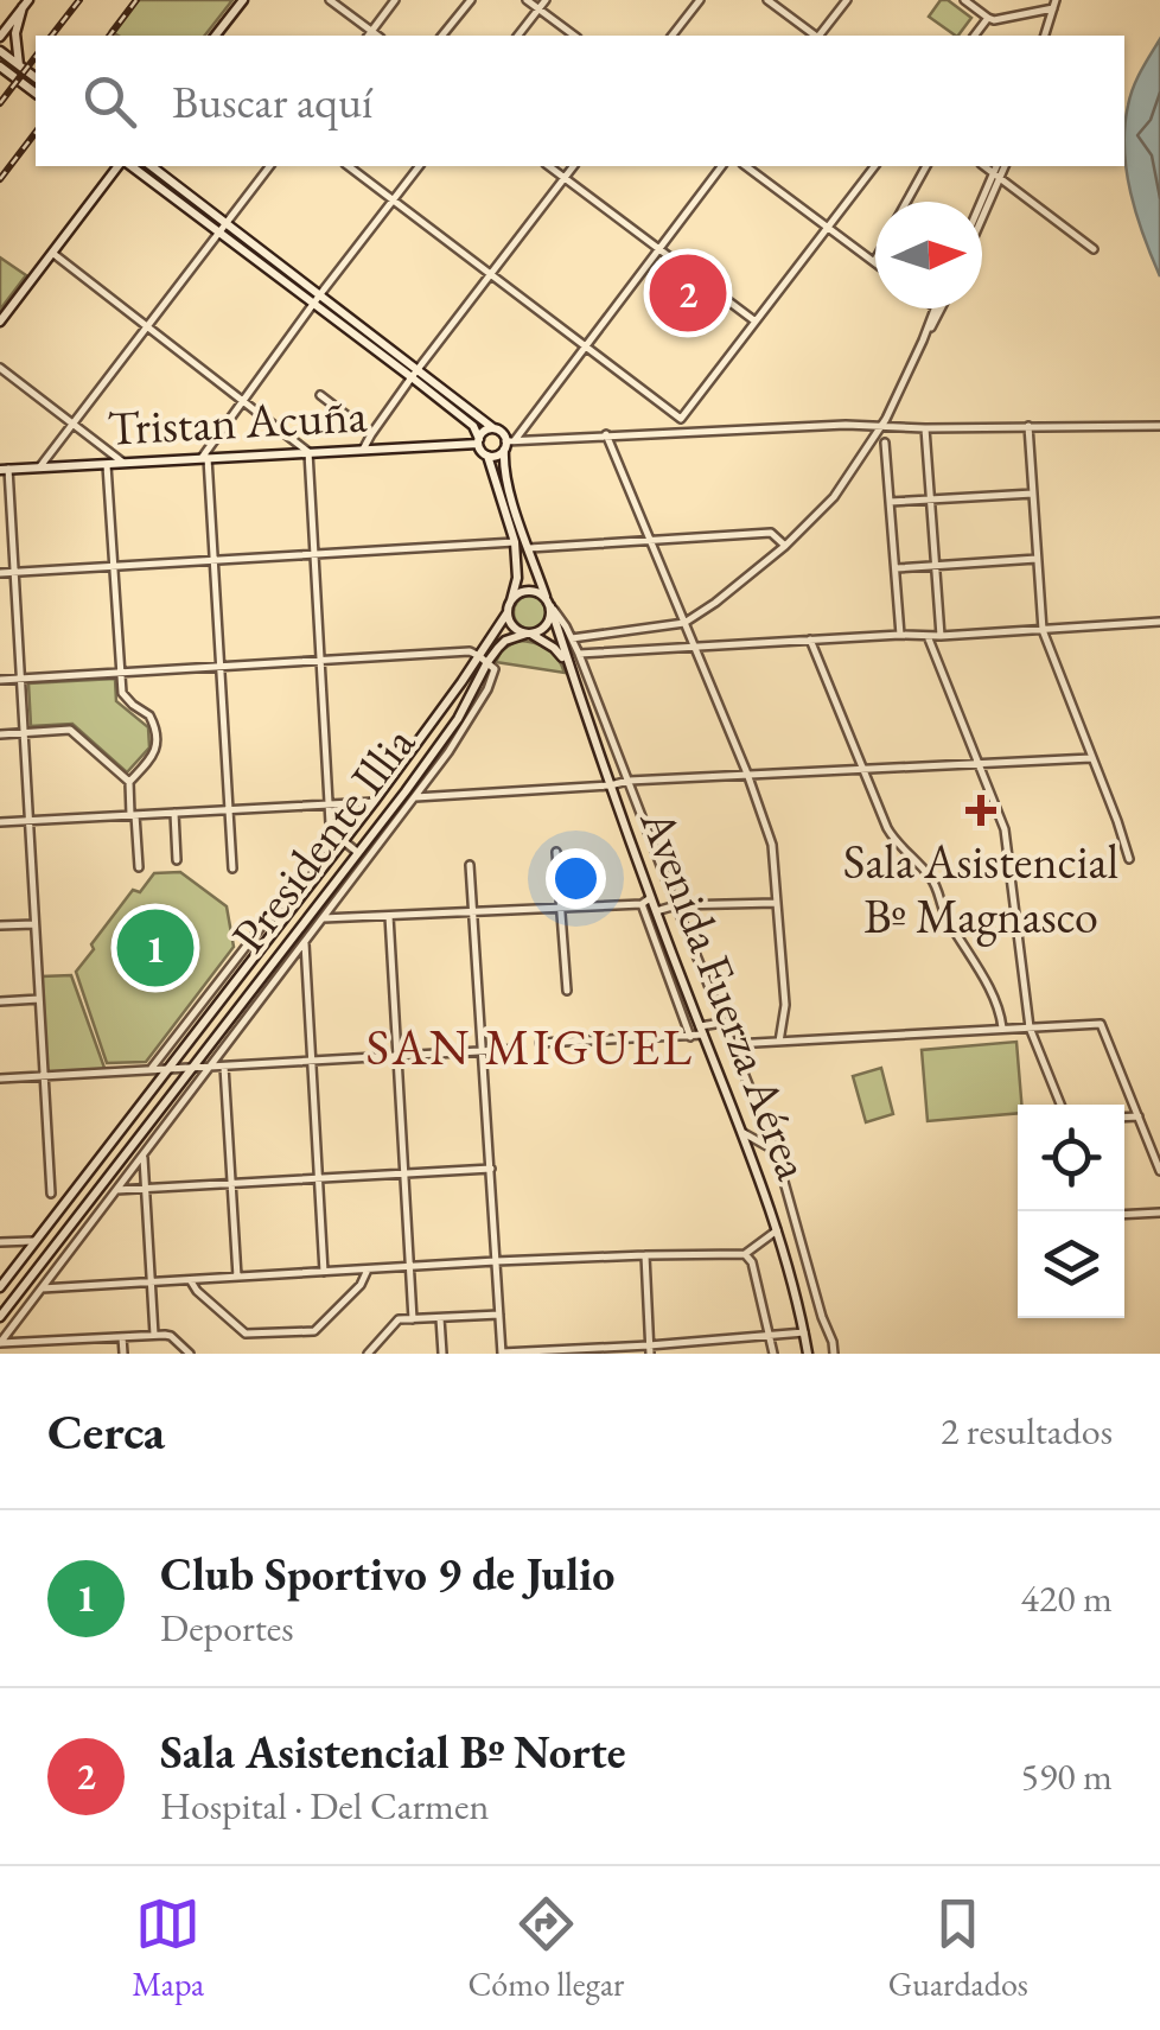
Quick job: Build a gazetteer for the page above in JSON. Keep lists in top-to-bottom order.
{
  "streets": {
    "main road": ["Tristan Acuña", "Presidente Illia", "Avenida Fuerza Aérea"]
  },
  "crossings": [
    ["Tristan Acuña", "Avenida Fuerza Aérea"],
    ["Presidente Illia", "Avenida Fuerza Aérea"]
  ],
  "districts": ["SAN MIGUEL"],
  "places": {
    "health": ["Sala Asistencial Bº Magnasco"]
  },
  "north": "right",
  "page": {
    "search": "Buscar aquí",
    "pins": ["2", "1"],
    "heading": ["Cerca", "2 resultados"],
    "list": [
      {
        "mark": "1",
        "name": "Club Sportivo 9 de Julio",
        "note": "Deportes",
        "value": "420 m"
      },
      {
        "mark": "2",
        "name": "Sala Asistencial Bº Norte",
        "note": "Hospital · Del Carmen",
        "value": "590 m"
      }
    ],
    "nav": ["Mapa", "Cómo llegar", "Guardados"]
  }
}
